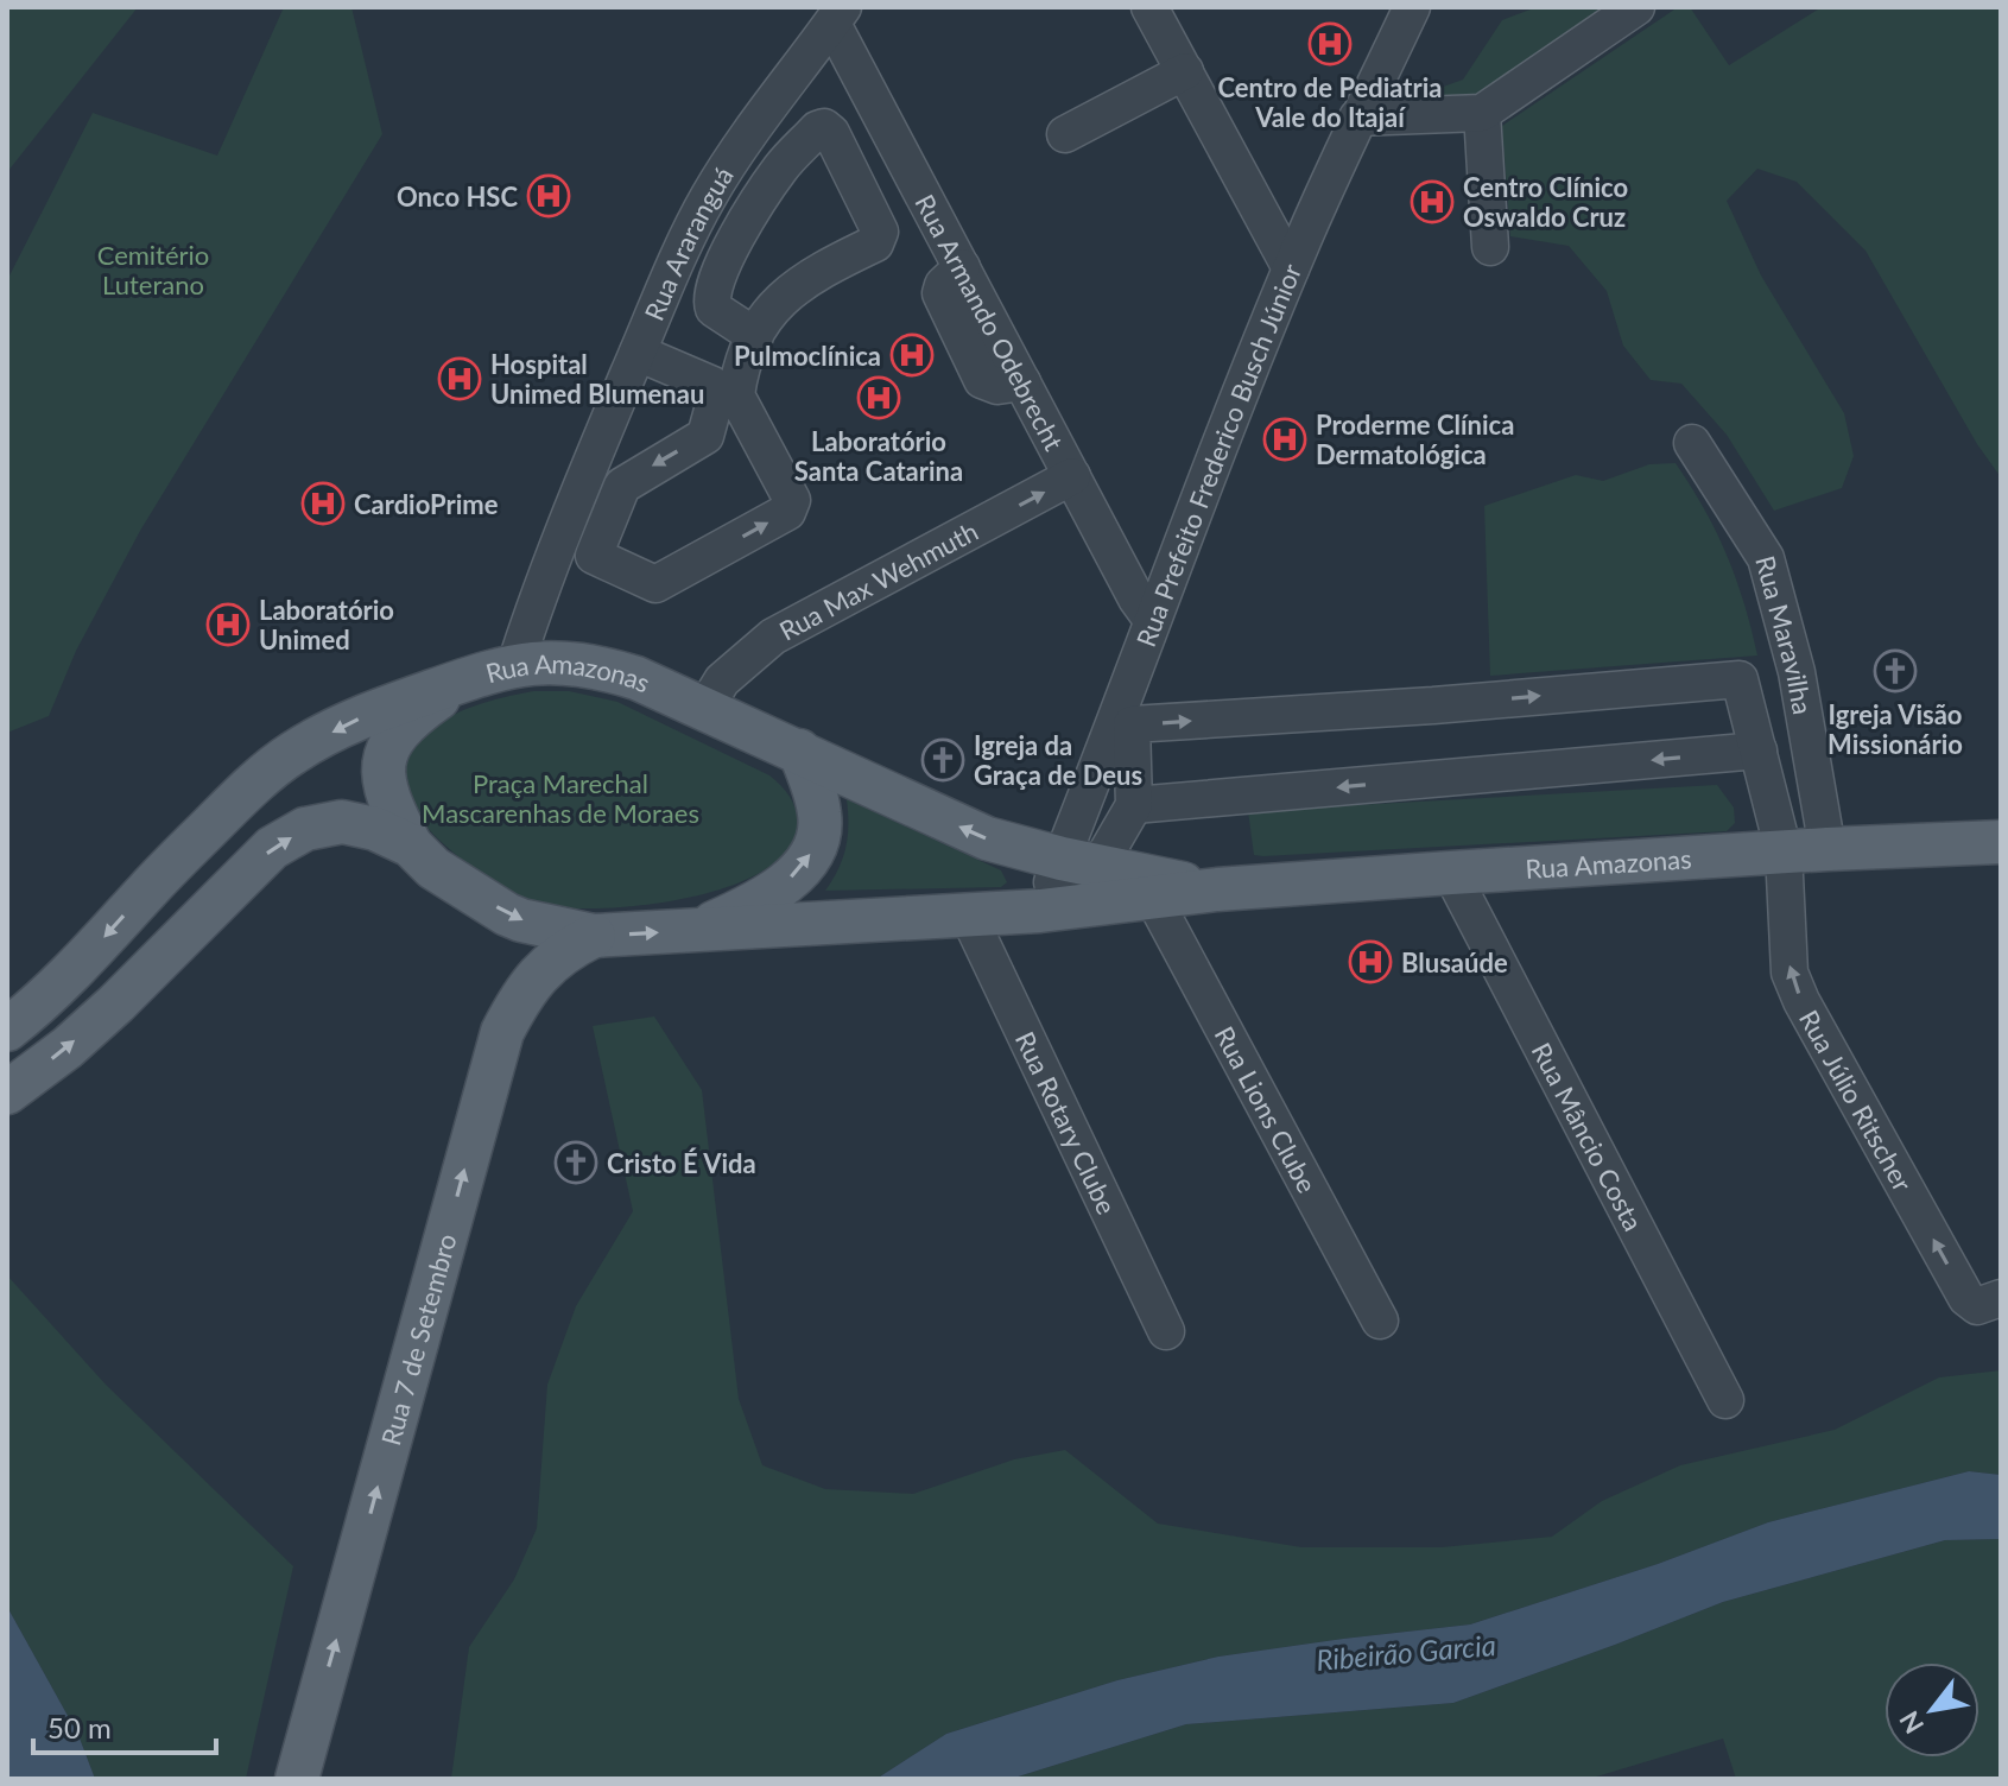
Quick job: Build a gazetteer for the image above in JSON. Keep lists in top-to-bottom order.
{
  "streets": {
    "main road": ["Rua Amazonas", "Rua 7 de Setembro"],
    "street": [
      "Rua Araranguá",
      "Rua Armando Odebrecht",
      "Rua Prefeito Frederico Busch Júnior",
      "Rua Max Wehmuth",
      "Rua Maravilha",
      "Rua Júlio Ritscher",
      "Rua Lions Clube",
      "Rua Rotary Clube",
      "Rua Mâncio Costa"
    ]
  },
  "crossings": [
    ["Rua Araranguá", "Rua Armando Odebrecht"],
    ["Rua Araranguá", "Rua Amazonas"],
    ["Rua Armando Odebrecht", "Rua Prefeito Frederico Busch Júnior"],
    ["Rua Armando Odebrecht", "Rua Max Wehmuth"],
    ["Rua Prefeito Frederico Busch Júnior", "Rua Amazonas"],
    ["Rua Max Wehmuth", "Rua Amazonas"],
    ["Rua Maravilha", "Rua Amazonas"],
    ["Rua Amazonas", "Rua Júlio Ritscher"],
    ["Rua Amazonas", "Rua Lions Clube"],
    ["Rua Amazonas", "Rua Rotary Clube"],
    ["Rua Amazonas", "Rua Mâncio Costa"],
    ["Rua Amazonas", "Rua 7 de Setembro"]
  ],
  "one_way": ["Rua Max Wehmuth", "Rua Júlio Ritscher", "Rua 7 de Setembro"],
  "water": ["Ribeirão Garcia"],
  "parks": ["Cemitério Luterano", "Praça Marechal Mascarenhas de Moraes"],
  "places": {
    "hospital": [
      "Centro de Pediatria Vale do Itajaí",
      "Onco HSC",
      "Centro Clínico Oswaldo Cruz",
      "Pulmoclínica",
      "Hospital Unimed Blumenau",
      "Laboratório Santa Catarina",
      "Proderme Clínica Dermatológica",
      "CardioPrime",
      "Laboratório Unimed",
      "Blusaúde"
    ],
    "church": ["Igreja Visão Missionário", "Igreja da Graça de Deus", "Cristo É Vida"]
  },
  "scale_bar": "50 m",
  "north": "bottom left"
}
